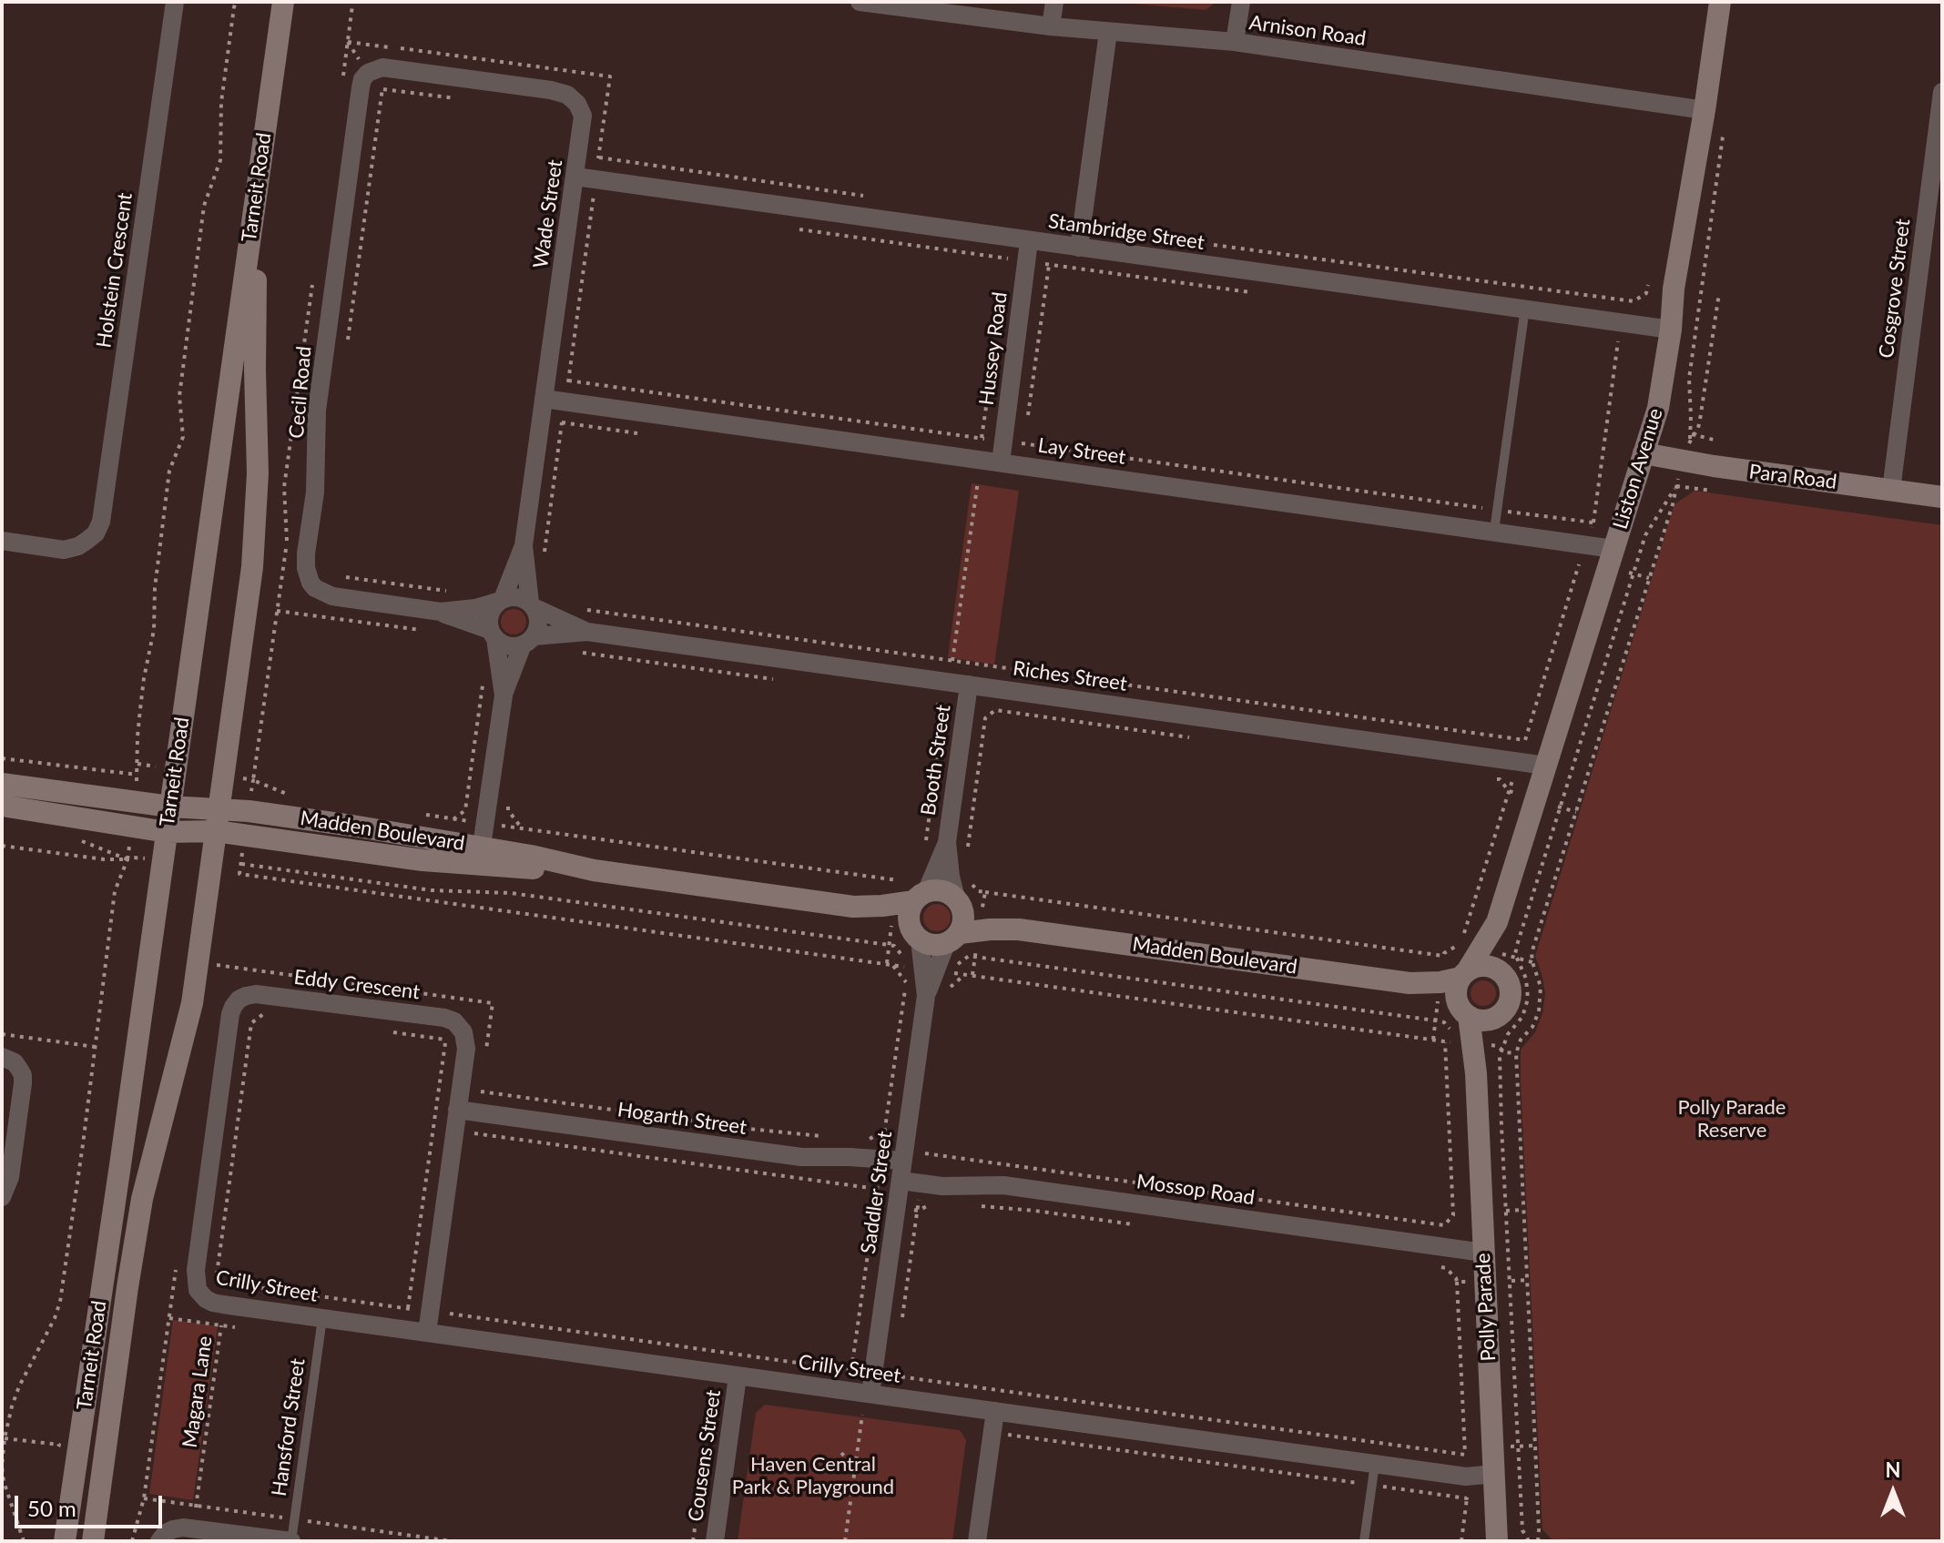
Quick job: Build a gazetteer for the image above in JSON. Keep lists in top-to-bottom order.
{
  "streets": {
    "street": [
      "Arnison Road",
      "Tarneit Road",
      "Wade Street",
      "Stambridge Street",
      "Holstein Crescent",
      "Cosgrove Street",
      "Hussey Road",
      "Cecil Road",
      "Lay Street",
      "Liston Avenue",
      "Para Road",
      "Riches Street",
      "Booth Street",
      "Madden Boulevard",
      "Eddy Crescent",
      "Hogarth Street",
      "Mossop Road",
      "Saddler Street",
      "Crilly Street",
      "Polly Parade",
      "Cousens Street"
    ],
    "lane": ["Hansford Street"],
    "path": ["Magara Lane"]
  },
  "crossings": [
    ["Arnison Road", "Liston Avenue"],
    ["Tarneit Road", "Madden Boulevard"],
    ["Wade Street", "Stambridge Street"],
    ["Wade Street", "Cecil Road"],
    ["Wade Street", "Lay Street"],
    ["Wade Street", "Riches Street"],
    ["Stambridge Street", "Hussey Road"],
    ["Stambridge Street", "Liston Avenue"],
    ["Cosgrove Street", "Para Road"],
    ["Hussey Road", "Lay Street"],
    ["Lay Street", "Liston Avenue"],
    ["Liston Avenue", "Para Road"],
    ["Liston Avenue", "Riches Street"],
    ["Liston Avenue", "Madden Boulevard"],
    ["Liston Avenue", "Polly Parade"],
    ["Riches Street", "Booth Street"],
    ["Booth Street", "Madden Boulevard"],
    ["Booth Street", "Saddler Street"],
    ["Madden Boulevard", "Saddler Street"],
    ["Madden Boulevard", "Polly Parade"],
    ["Eddy Crescent", "Crilly Street"],
    ["Hogarth Street", "Saddler Street"],
    ["Mossop Road", "Saddler Street"],
    ["Mossop Road", "Polly Parade"],
    ["Saddler Street", "Crilly Street"],
    ["Crilly Street", "Polly Parade"],
    ["Crilly Street", "Hansford Street"],
    ["Crilly Street", "Cousens Street"]
  ],
  "parks": ["Polly Parade Reserve", "Haven Central Park & Playground"],
  "scale_bar": "50 m",
  "north": "top"
}
